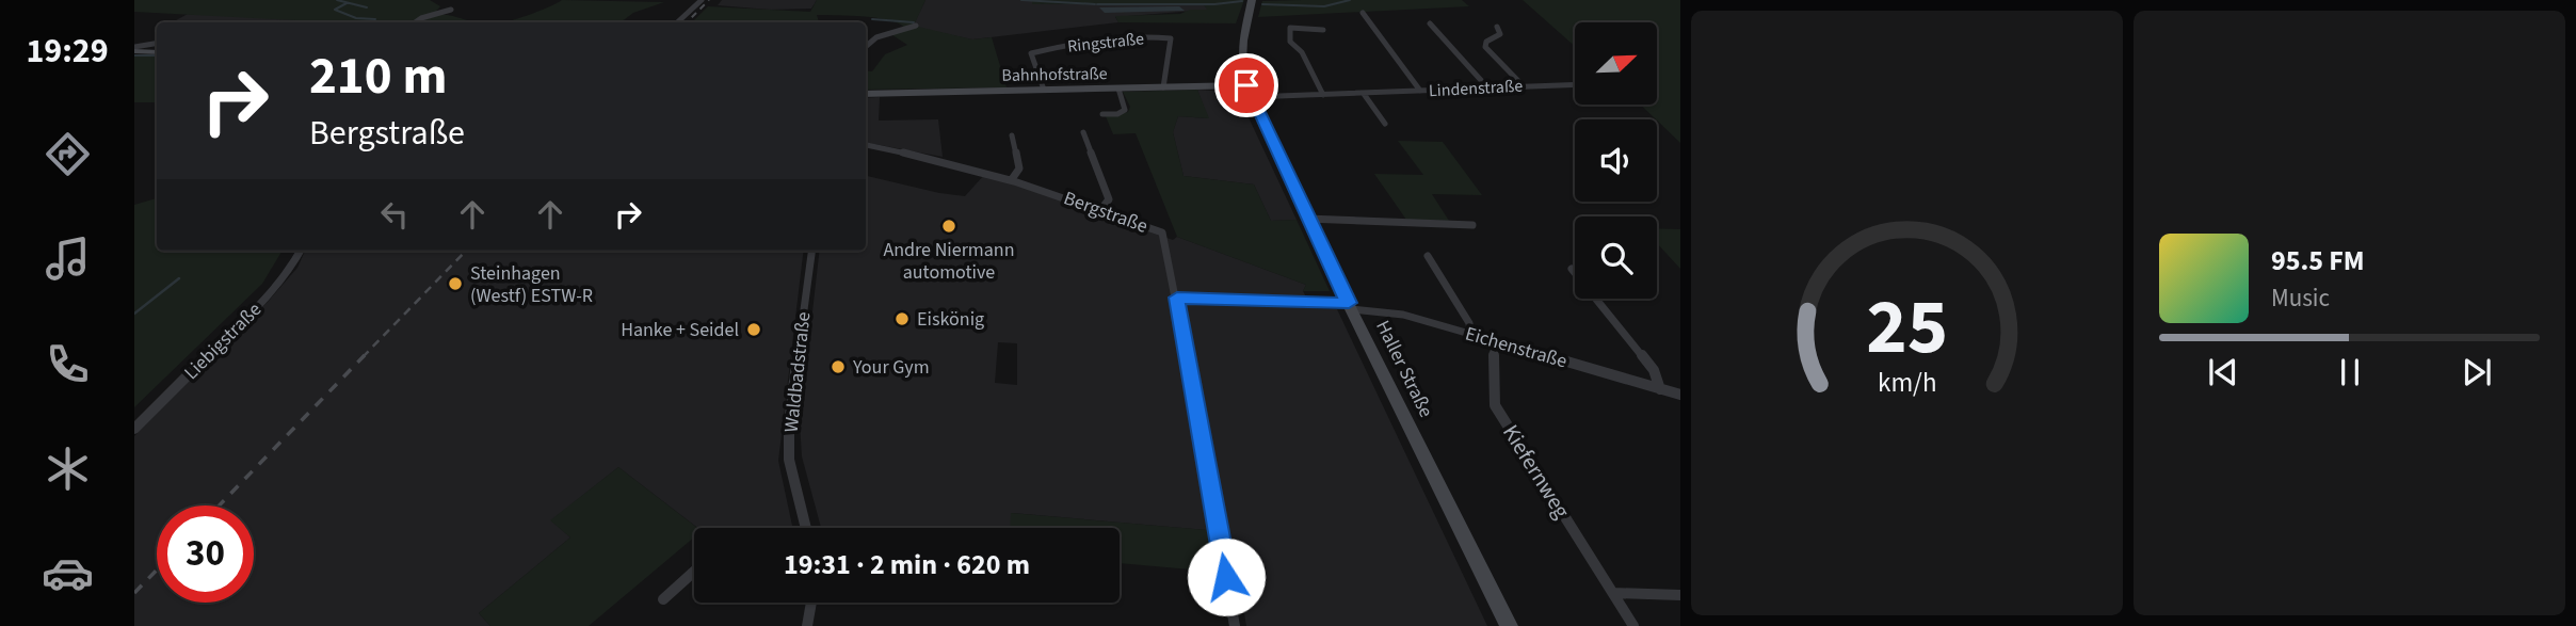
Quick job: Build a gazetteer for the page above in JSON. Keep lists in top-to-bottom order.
{
  "streets": {
    "main road": ["Bahnhofstraße", "Haller Straße"],
    "street": [
      "Ringstraße",
      "Lindenstraße",
      "Bergstraße",
      "Liebigstraße",
      "Eichenstraße",
      "Waldbadstraße",
      "Kiefernweg"
    ]
  },
  "crossings": [
    ["Ringstraße", "Bahnhofstraße"],
    ["Bahnhofstraße", "Haller Straße"],
    ["Lindenstraße", "Haller Straße"],
    ["Eichenstraße", "Haller Straße"],
    ["Eichenstraße", "Kiefernweg"]
  ],
  "places": [
    "Andre Niermann automotive",
    "Steinhagen (Westf) ESTW-R",
    "Eiskönig",
    "Hanke + Seidel",
    "Your Gym"
  ],
  "north": "top right",
  "page": {
    "tabs": "19:29",
    "turn": ["210 m", "Bergstraße"],
    "song": ["95.5 FM", "Music"],
    "limit": "30",
    "trip": "19:31 · 2 min · 620 m",
    "gauge": ["25", "km/h"]
  }
}
